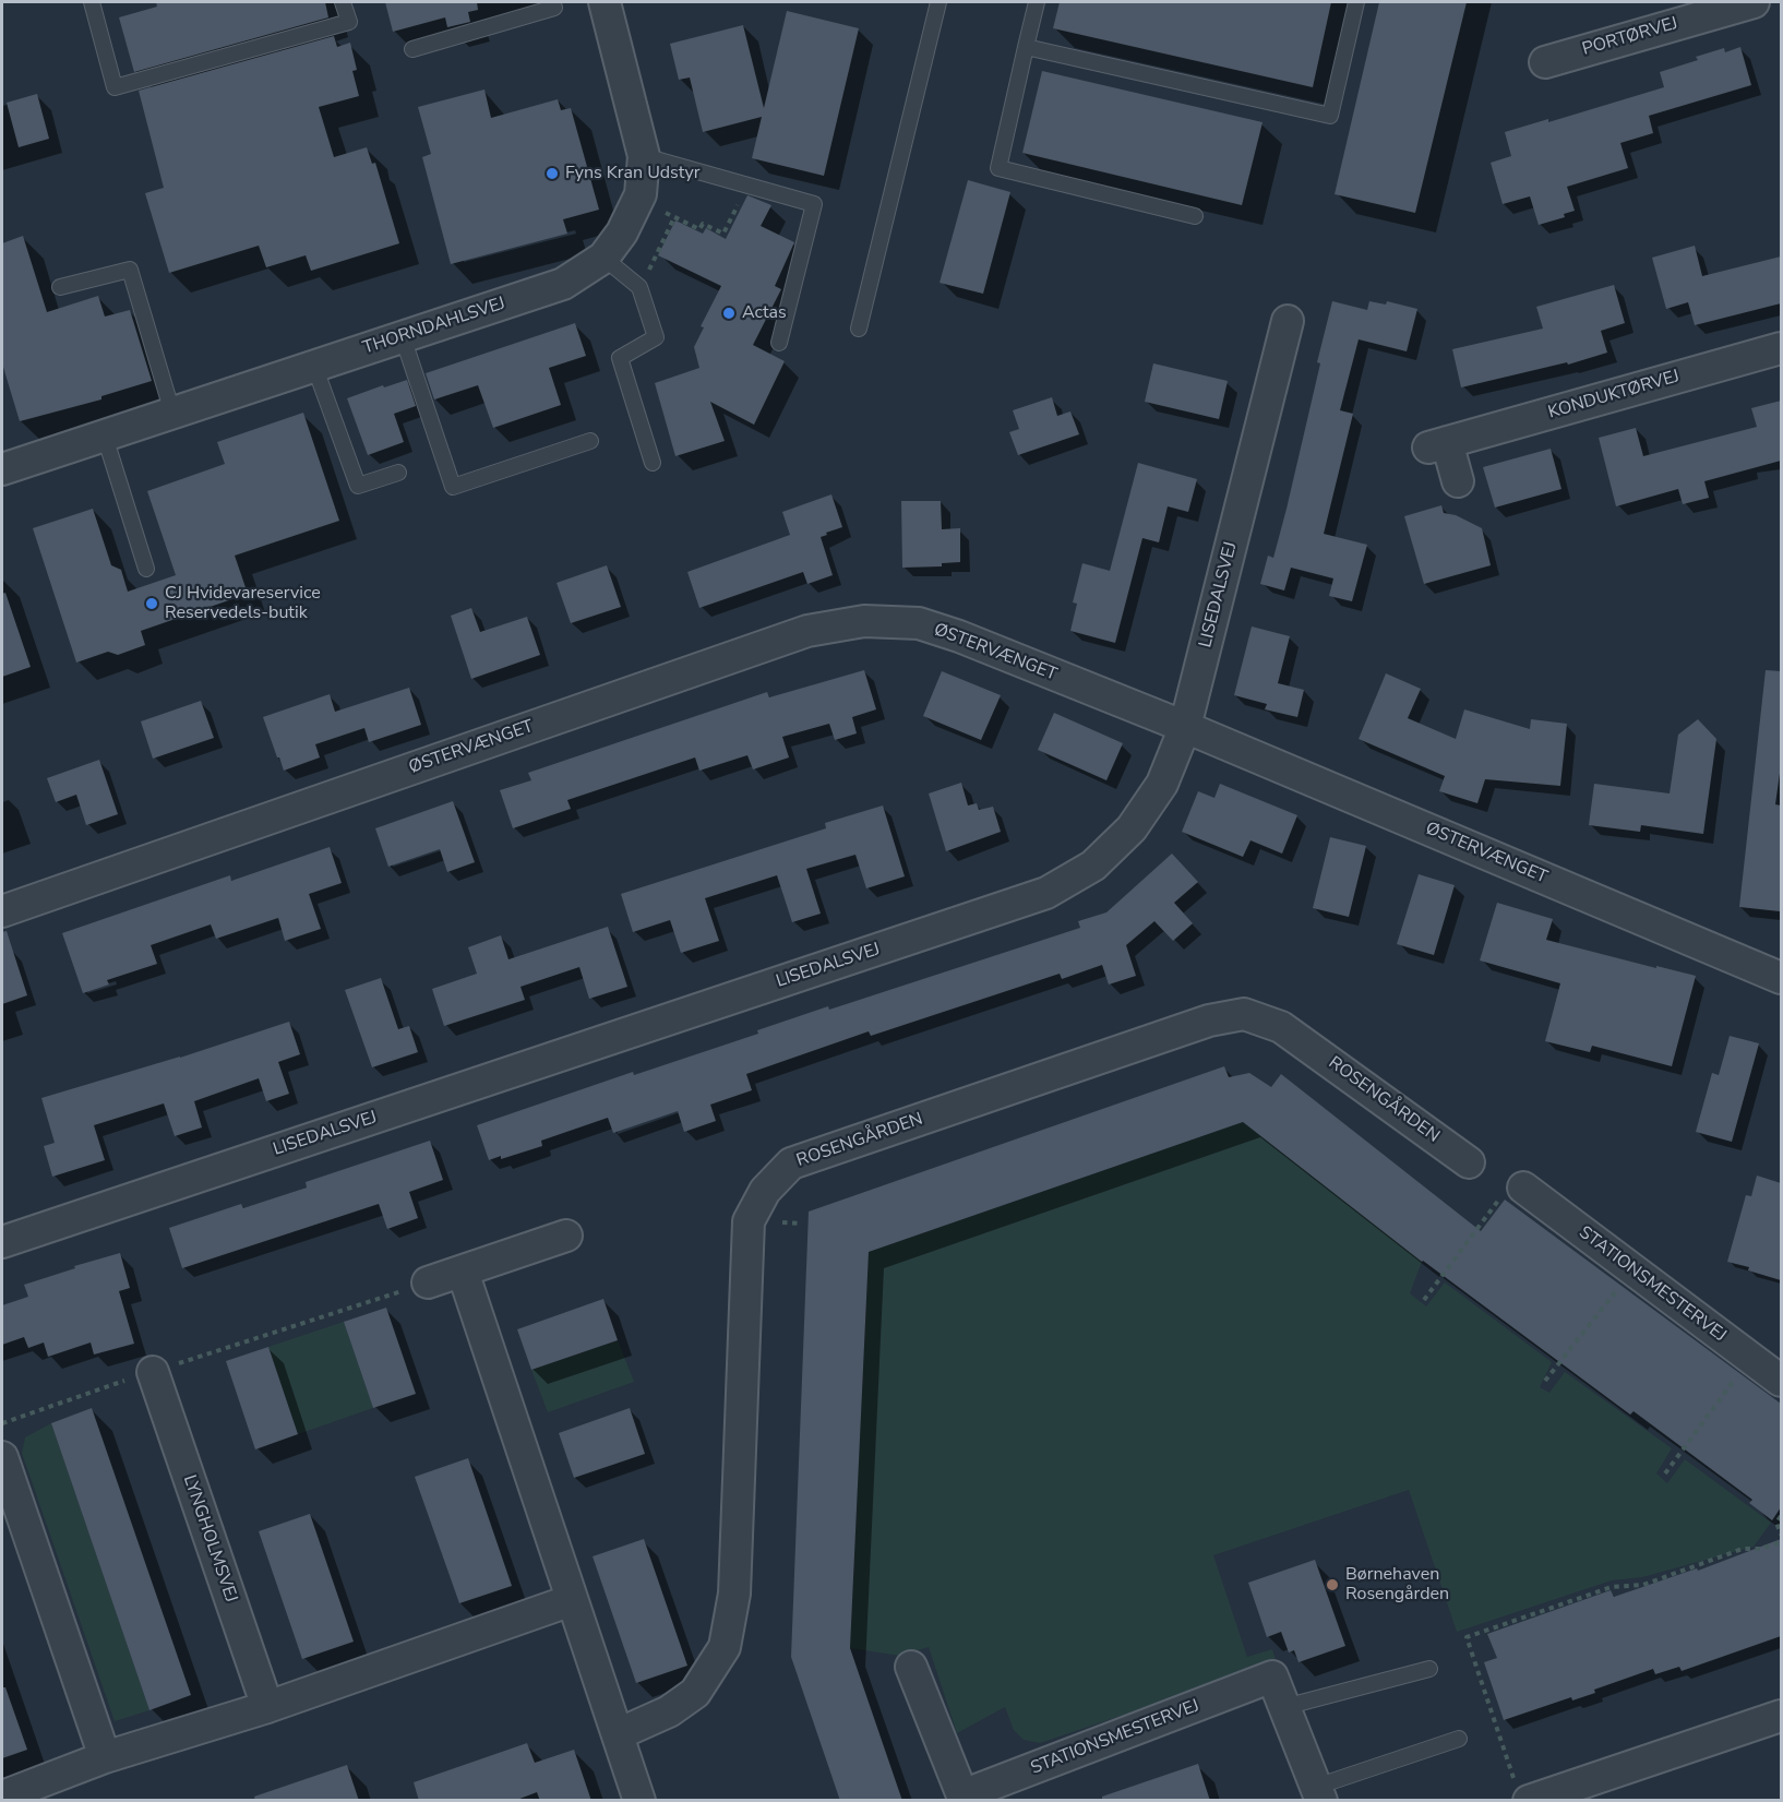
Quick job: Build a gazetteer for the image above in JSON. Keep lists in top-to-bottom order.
{
  "streets": {
    "street": [
      "PORTØRVEJ",
      "THORNDAHLSVEJ",
      "KONDUKTØRVEJ",
      "LISEDALSVEJ",
      "ØSTERVÆNGET",
      "ROSENGÅRDEN",
      "STATIONSMESTERVEJ",
      "LYNGHOLMSVEJ"
    ]
  },
  "crossings": [
    ["LISEDALSVEJ", "ØSTERVÆNGET"]
  ],
  "places": [
    "Fyns Kran Udstyr",
    "Actas",
    "CJ Hvidevareservice Reservedels-butik",
    "Børnehaven Rosengården"
  ]
}
